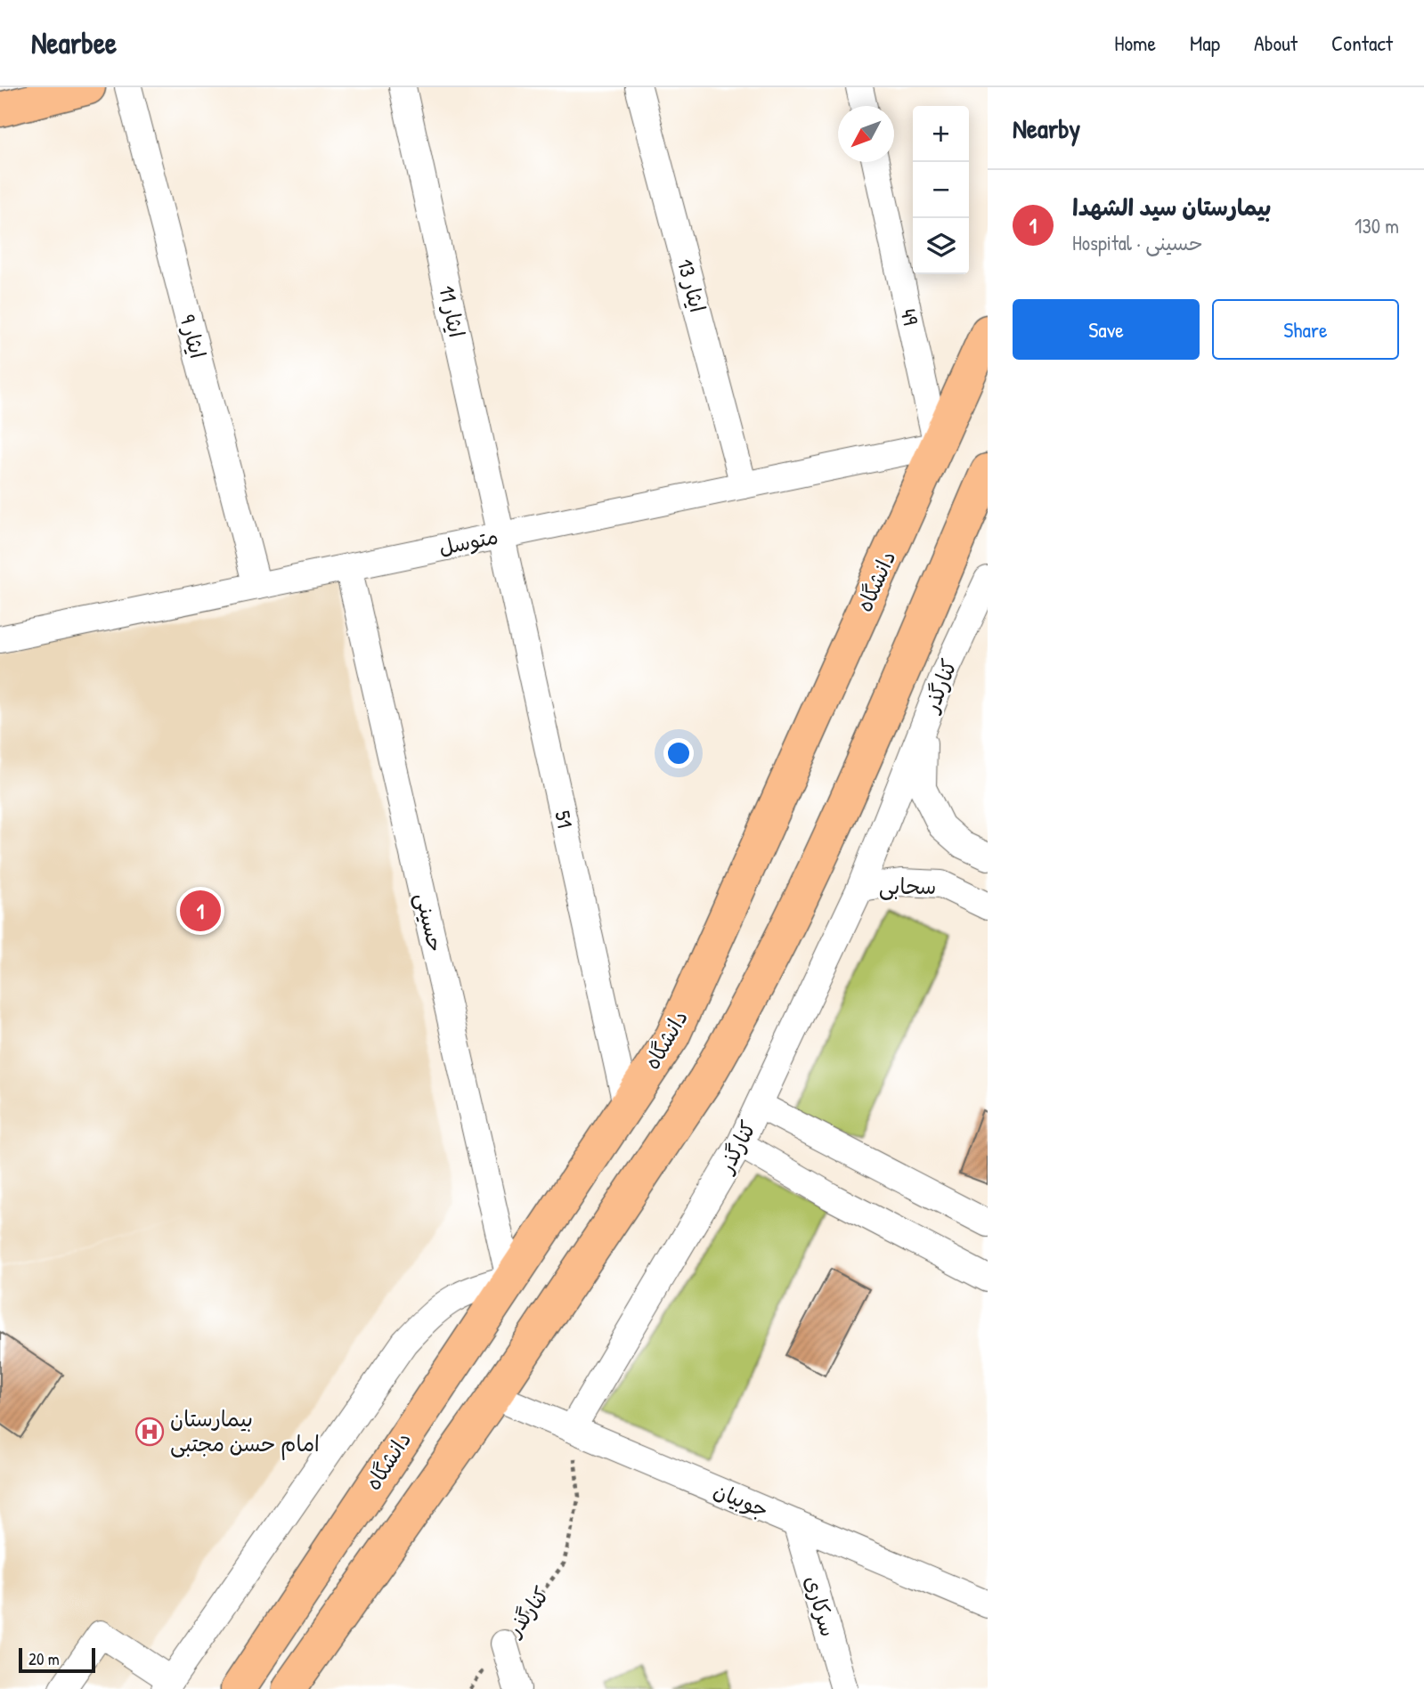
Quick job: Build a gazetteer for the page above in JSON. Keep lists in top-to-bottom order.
{
  "streets": {
    "main road": ["دانشگاه"],
    "street": [
      "ایثار 13",
      "ایثار 11",
      "49",
      "ایثار 9",
      "متوسل",
      "کنارگذر",
      "51",
      "سحابی",
      "حسینی",
      "جوبیان",
      "سرکاری"
    ]
  },
  "crossings": [
    ["ایثار 13", "متوسل"],
    ["ایثار 11", "متوسل"],
    ["ایثار 11", "51"],
    ["49", "متوسل"],
    ["49", "دانشگاه"],
    ["ایثار 9", "متوسل"],
    ["متوسل", "دانشگاه"],
    ["متوسل", "51"],
    ["متوسل", "حسینی"],
    ["دانشگاه", "51"],
    ["دانشگاه", "حسینی"],
    ["کنارگذر", "سحابی"],
    ["کنارگذر", "جوبیان"],
    ["جوبیان", "سرکاری"]
  ],
  "places": {
    "hospital": ["بیمارستان امام حسن مجتبی"]
  },
  "scale_bar": "20 m",
  "north": "bottom left",
  "page": {
    "header": "Nearbee",
    "nav": [
      "Home",
      "Map",
      "About",
      "Contact"
    ],
    "heading": "Nearby",
    "map_buttons": ["+", "−"],
    "list": [
      {
        "mark": "1",
        "name": "بیمارستان سید الشهدا",
        "note": "Hospital · حسینی",
        "value": "130 m"
      }
    ],
    "buttons": ["Save", "Share"],
    "pins": "1",
    "scale": "20 m"
  }
}
